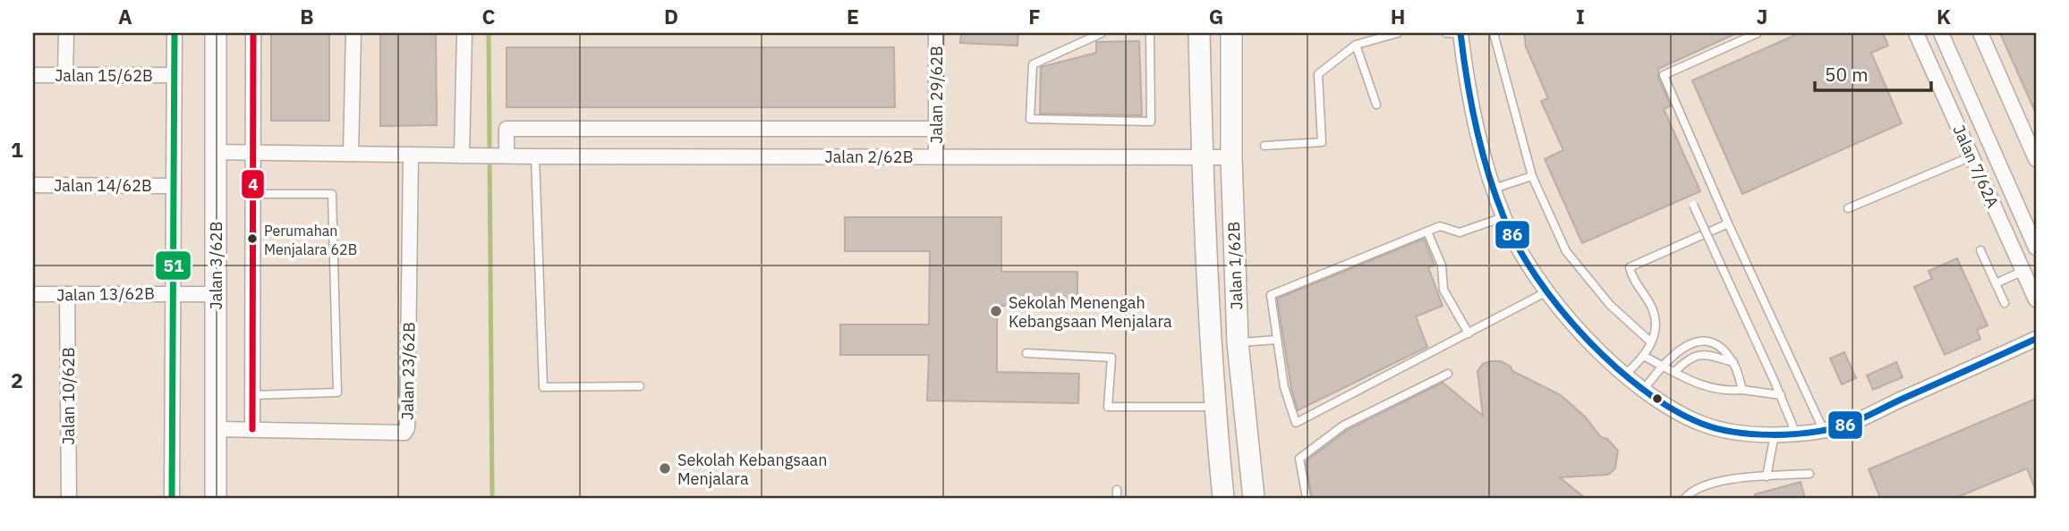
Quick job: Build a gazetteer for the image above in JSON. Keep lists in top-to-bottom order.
{
  "streets": {
    "main road": ["Jalan 3/62B", "Jalan 1/62B"],
    "street": [
      "Jalan 15/62B",
      "Jalan 29/62B",
      "Jalan 2/62B",
      "Jalan 7/62A",
      "Jalan 14/62B",
      "Jalan 13/62B",
      "Jalan 23/62B",
      "Jalan 10/62B"
    ]
  },
  "crossings": [
    ["Jalan 29/62B", "Jalan 2/62B"],
    ["Jalan 2/62B", "Jalan 3/62B"],
    ["Jalan 2/62B", "Jalan 1/62B"],
    ["Jalan 2/62B", "Jalan 23/62B"],
    ["Jalan 3/62B", "Jalan 13/62B"],
    ["Jalan 13/62B", "Jalan 10/62B"]
  ],
  "places": ["Perumahan Menjalara 62B", "Sekolah Menengah Kebangsaan Menjalara", "Sekolah Kebangsaan Menjalara"],
  "lines": ["transit line 86", "transit line 4", "transit line 51"],
  "scale_bar": "50 m",
  "grid": {
    "columns": [
      "A",
      "B",
      "C",
      "D",
      "E",
      "F",
      "G",
      "H",
      "I",
      "J",
      "K"
    ],
    "rows": ["1", "2"]
  }
}
